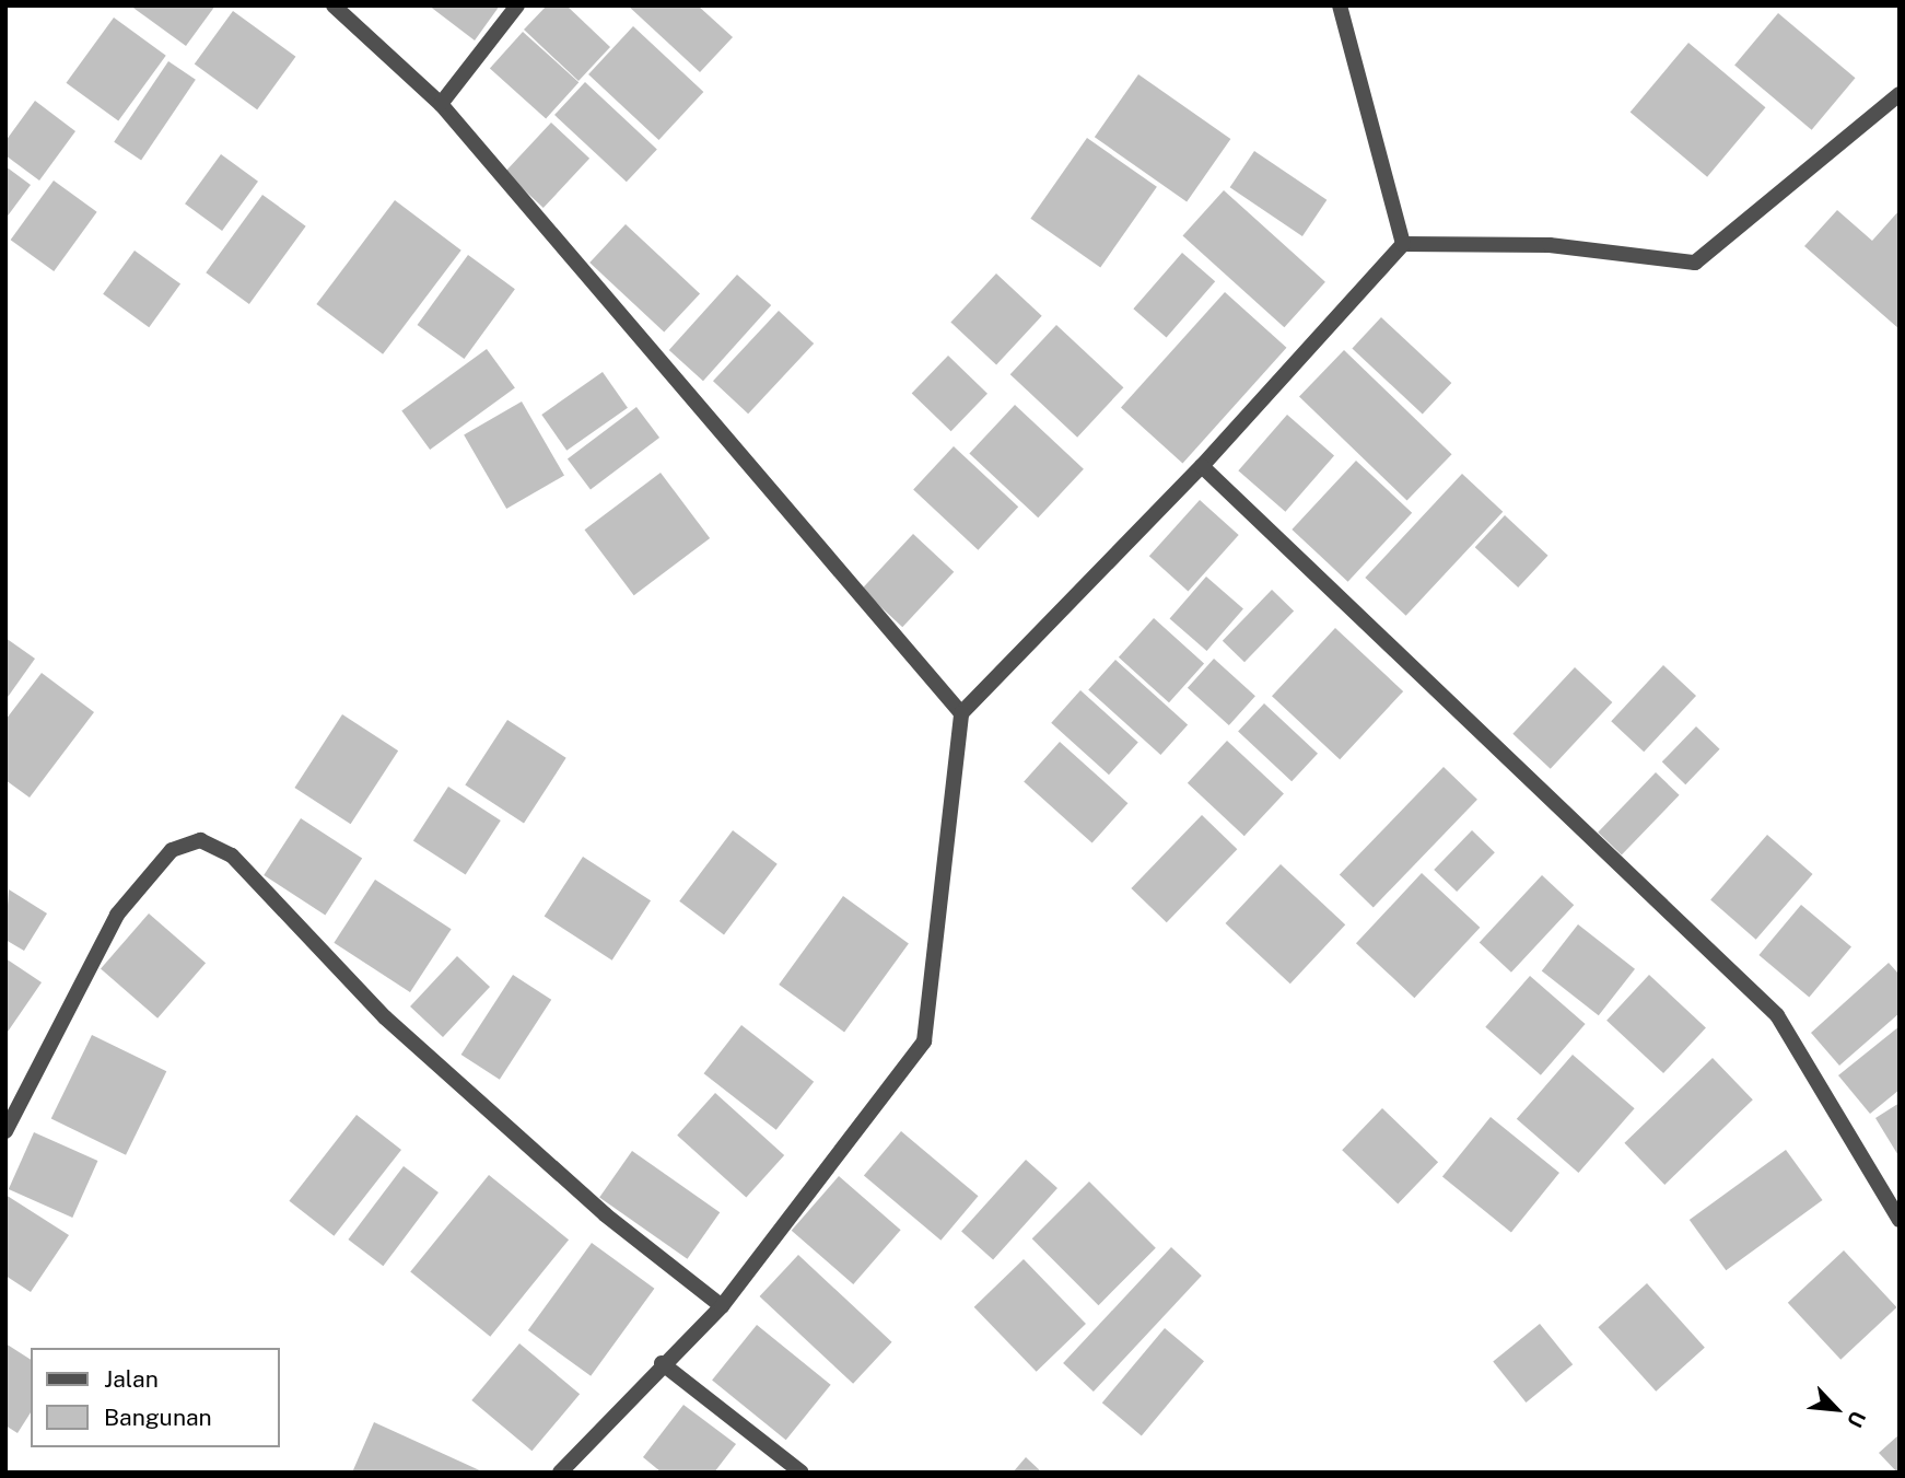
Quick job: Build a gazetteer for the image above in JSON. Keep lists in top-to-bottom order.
{
  "legend": ["Jalan", "Bangunan"],
  "north": "bottom right"
}
